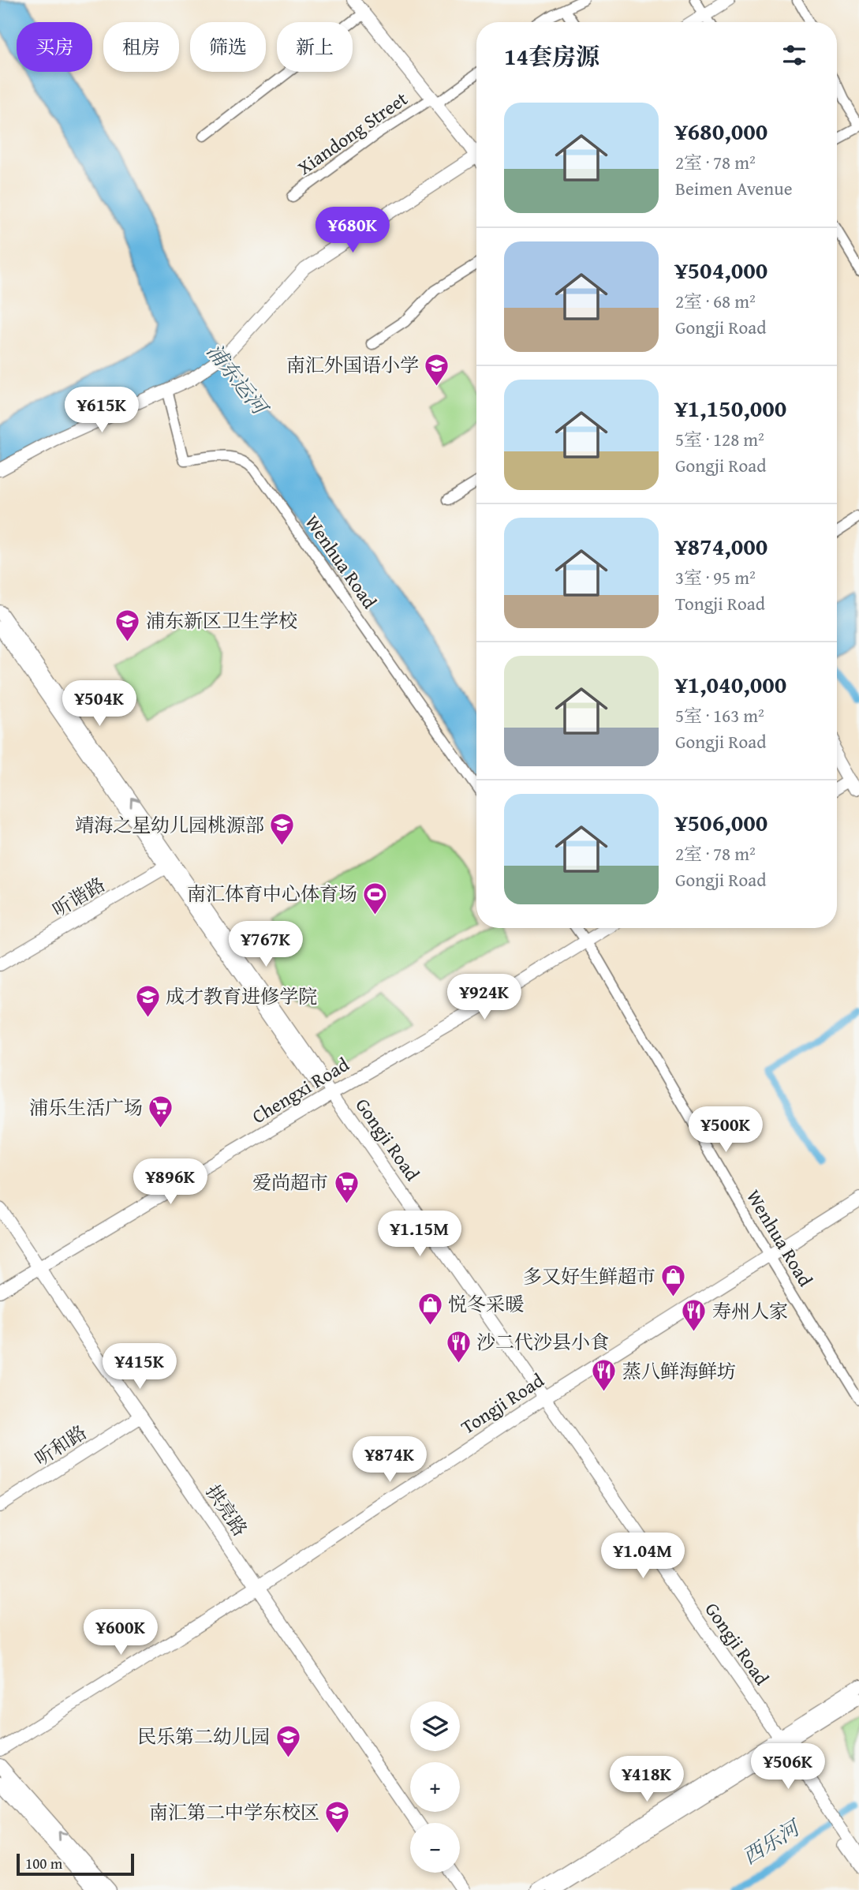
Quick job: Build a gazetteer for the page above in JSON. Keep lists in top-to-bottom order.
{
  "streets": {
    "street": [
      "Xiandong Street",
      "Wenhua Road",
      "听谐路",
      "Chengxi Road",
      "Gongji Road",
      "Tongji Road",
      "听和路",
      "拱亮路"
    ]
  },
  "crossings": [
    ["Wenhua Road", "Chengxi Road"],
    ["Wenhua Road", "Tongji Road"],
    ["听谐路", "Gongji Road"],
    ["Chengxi Road", "Gongji Road"],
    ["Chengxi Road", "拱亮路"],
    ["Gongji Road", "Tongji Road"],
    ["Tongji Road", "拱亮路"],
    ["听和路", "拱亮路"]
  ],
  "water": ["浦东运河", "西乐河"],
  "places": {
    "school or university": [
      "南汇外国语小学",
      "浦东新区卫生学校",
      "靖海之星幼儿园桃源部",
      "成才教育进修学院",
      "民乐第二幼儿园",
      "南汇第二中学东校区"
    ],
    "sports": ["南汇体育中心体育场"],
    "supermarket": ["浦乐生活广场", "爱尚超市"],
    "shop": ["多又好生鲜超市", "悦冬采暖"],
    "restaurant": ["寿州人家", "沙二代沙县小食", "蒸八鲜海鲜坊"]
  },
  "scale_bar": "100 m",
  "page": {
    "chip": [
      "买房",
      "租房",
      "筛选",
      "新上"
    ],
    "heading": "14套房源",
    "list": [
      {
        "name": "¥680,000",
        "note": "2室 · 78 m² · Beimen Avenue"
      },
      {
        "name": "¥504,000",
        "note": "2室 · 68 m² · Gongji Road"
      },
      {
        "name": "¥1,150,000",
        "note": "5室 · 128 m² · Gongji Road"
      },
      {
        "name": "¥874,000",
        "note": "3室 · 95 m² · Tongji Road"
      },
      {
        "name": "¥1,040,000",
        "note": "5室 · 163 m² · Gongji Road"
      },
      {
        "name": "¥506,000",
        "note": "2室 · 78 m² · Gongji Road"
      }
    ],
    "price": [
      "¥680K",
      "¥615K",
      "¥504K",
      "¥767K",
      "¥924K",
      "¥500K",
      "¥896K",
      "¥1.15M",
      "¥415K",
      "¥874K",
      "¥1.04M",
      "¥600K",
      "¥506K",
      "¥418K"
    ],
    "map_buttons": ["+", "−"],
    "scale": "100 m"
  }
}
